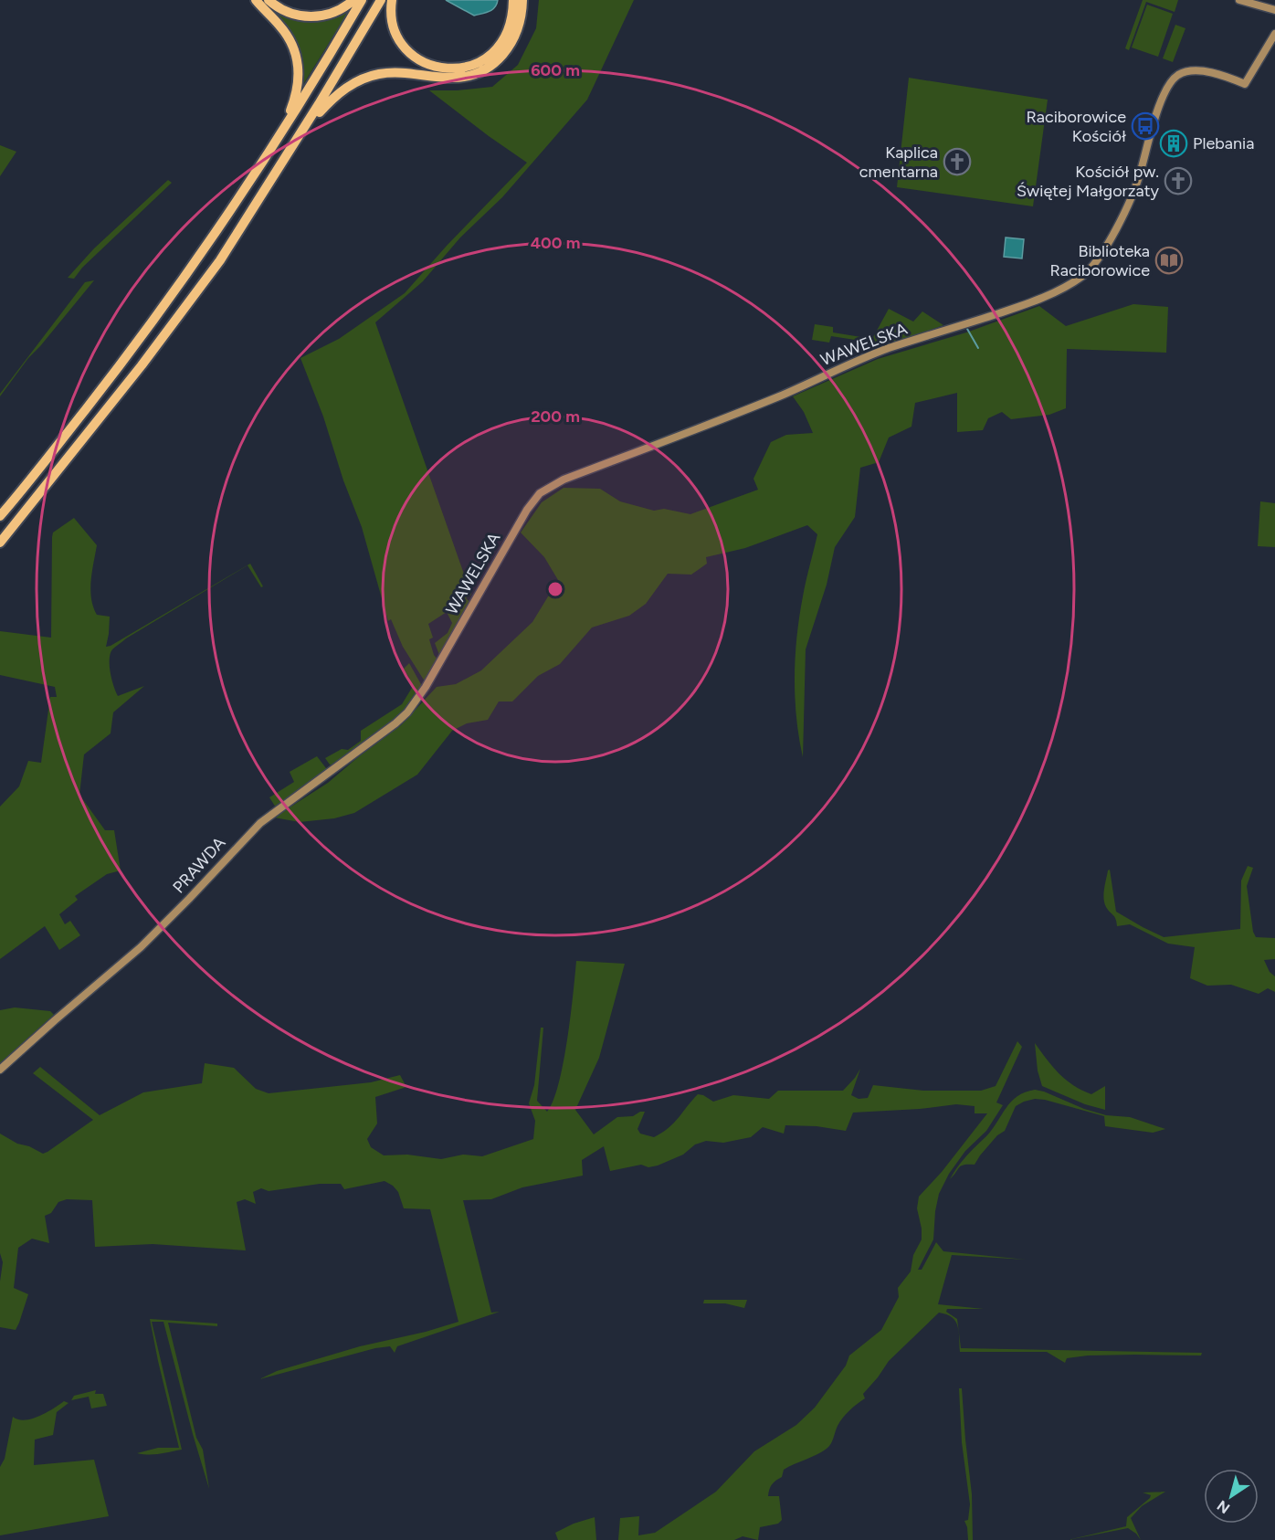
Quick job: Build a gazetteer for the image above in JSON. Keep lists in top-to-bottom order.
{
  "streets": {
    "street": ["WAWELSKA", "PRAWDA"]
  },
  "crossings": [
    ["WAWELSKA", "PRAWDA"]
  ],
  "places": {
    "bus stop": ["Raciborowice Kościół"],
    "building": ["Plebania"],
    "church": ["Kaplica cmentarna", "Kościół pw. Świętej Małgorzaty"],
    "library": ["Biblioteka Raciborowice"]
  },
  "north": "bottom left",
  "rings": ["600 m", "400 m", "200 m"]
}
